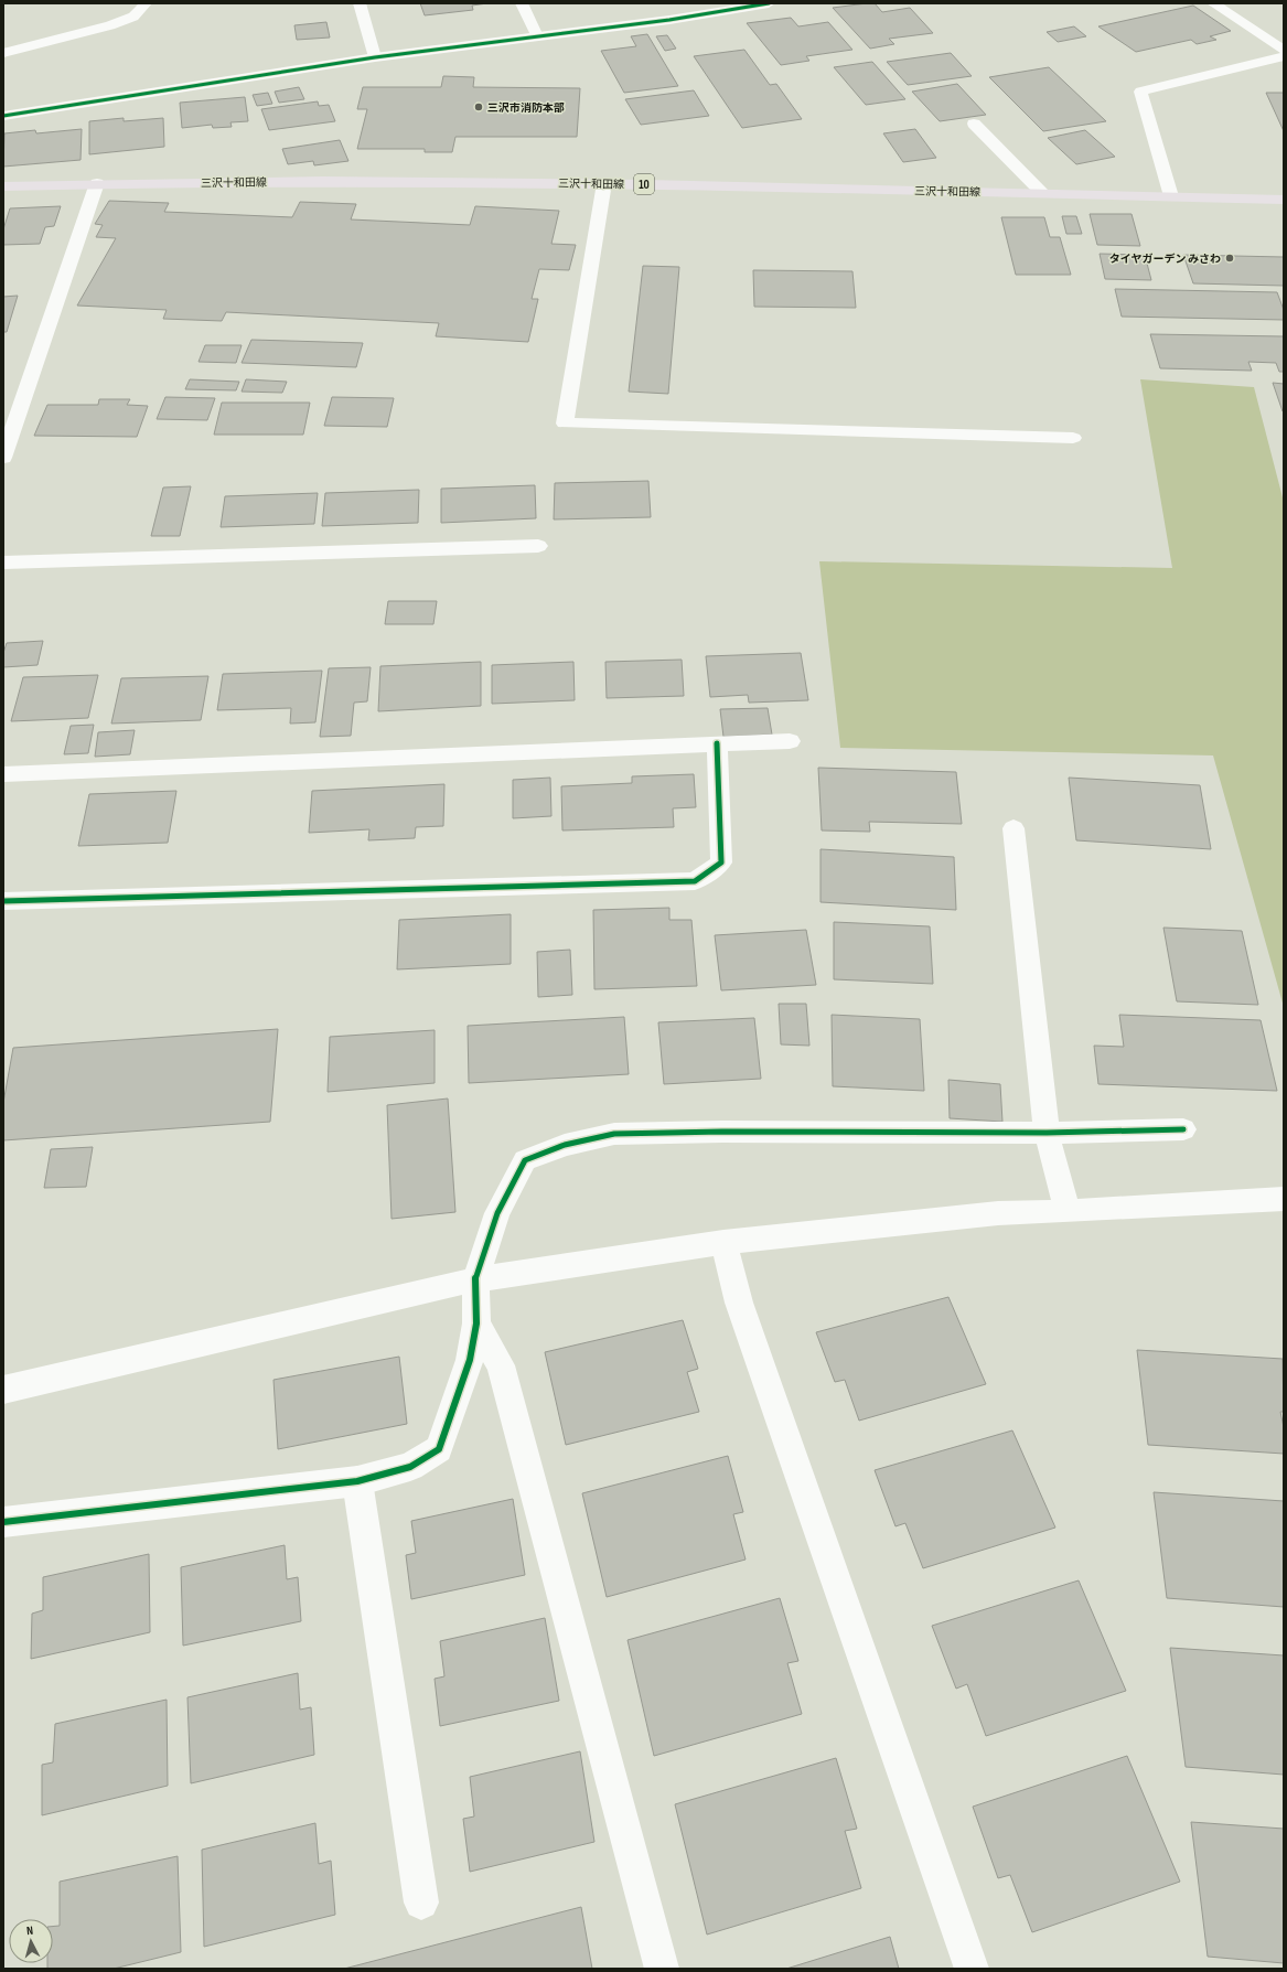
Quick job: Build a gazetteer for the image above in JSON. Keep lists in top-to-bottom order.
{
  "streets": {
    "main road": ["三沢十和田線", "10"]
  },
  "places": ["三沢市消防本部", "タイヤガーデン みさわ"],
  "north": "top"
}
